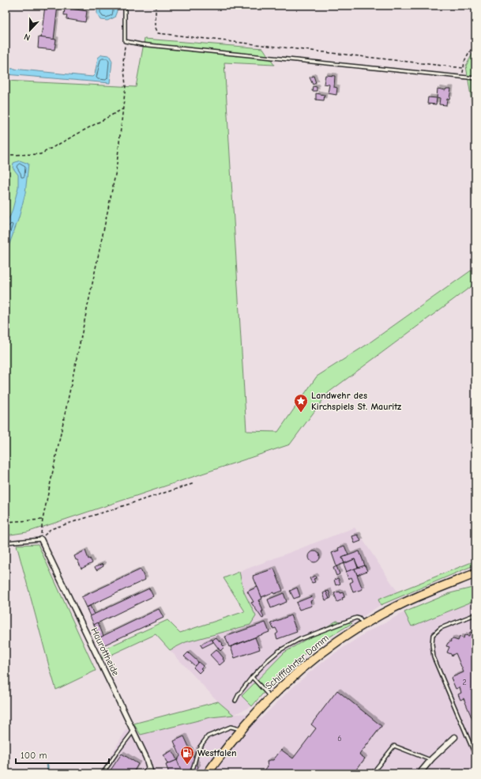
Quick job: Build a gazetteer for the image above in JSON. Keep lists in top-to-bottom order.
{
  "streets": {
    "main road": ["Schifffahrter Damm"],
    "street": ["Haurottheide"]
  },
  "places": {
    "place": ["Landwehr des Kirchspiels St. Mauritz"],
    "fuel station": ["Westfalen"]
  },
  "house_numbers": ["2", "6"],
  "scale_bar": "100 m",
  "north": "bottom"
}
